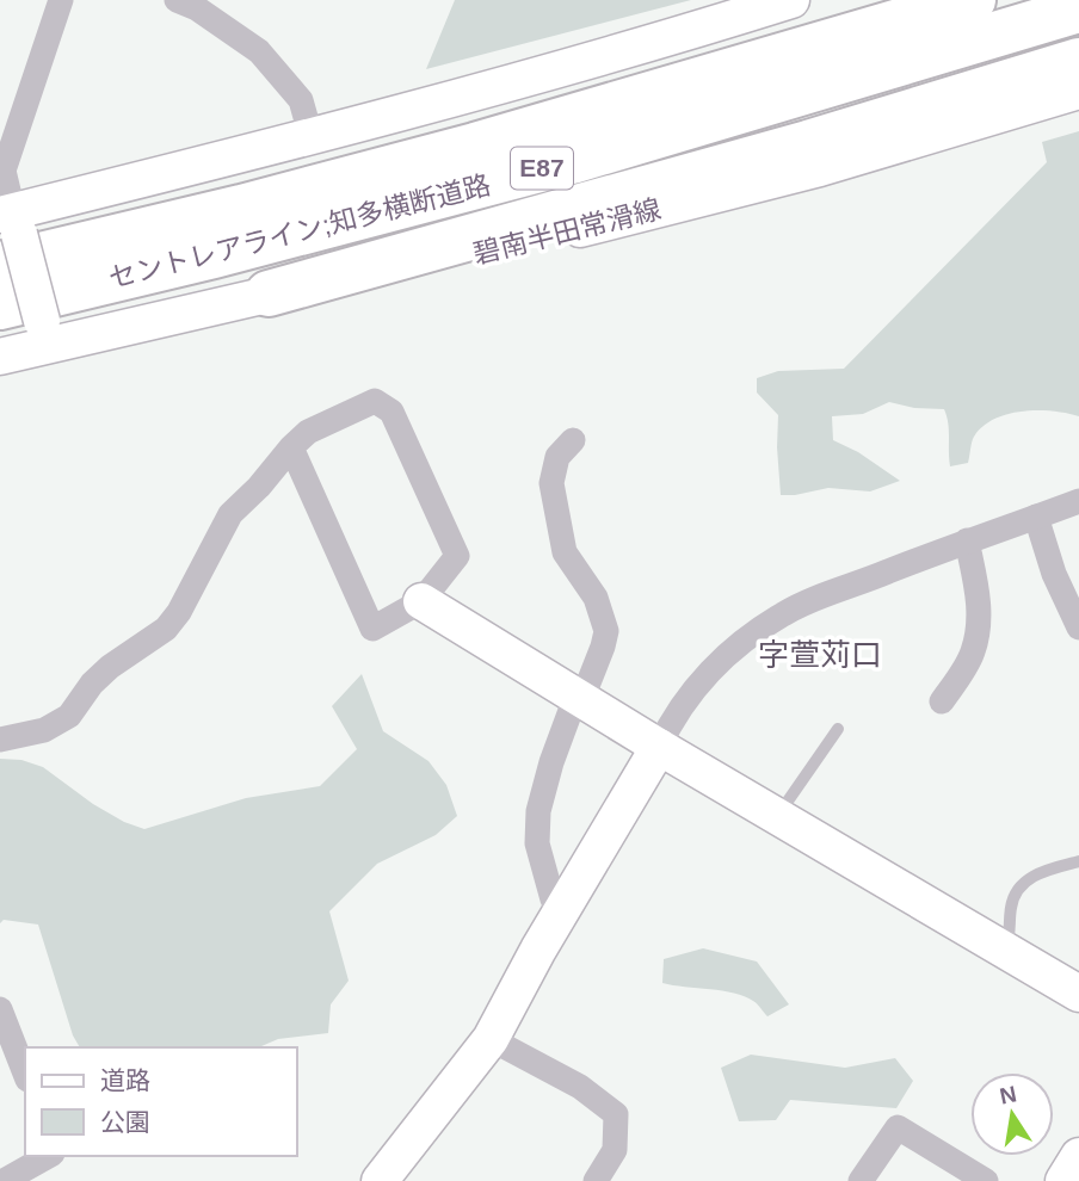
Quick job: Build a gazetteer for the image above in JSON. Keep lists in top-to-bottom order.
{
  "streets": {
    "highway": ["E87", "セントレアライン;知多横断道路"],
    "main road": ["碧南半田常滑線"]
  },
  "crossings": [
    ["セントレアライン;知多横断道路", "碧南半田常滑線"]
  ],
  "districts": ["字萱苅口"],
  "legend": ["道路", "公園"],
  "north": "top"
}
